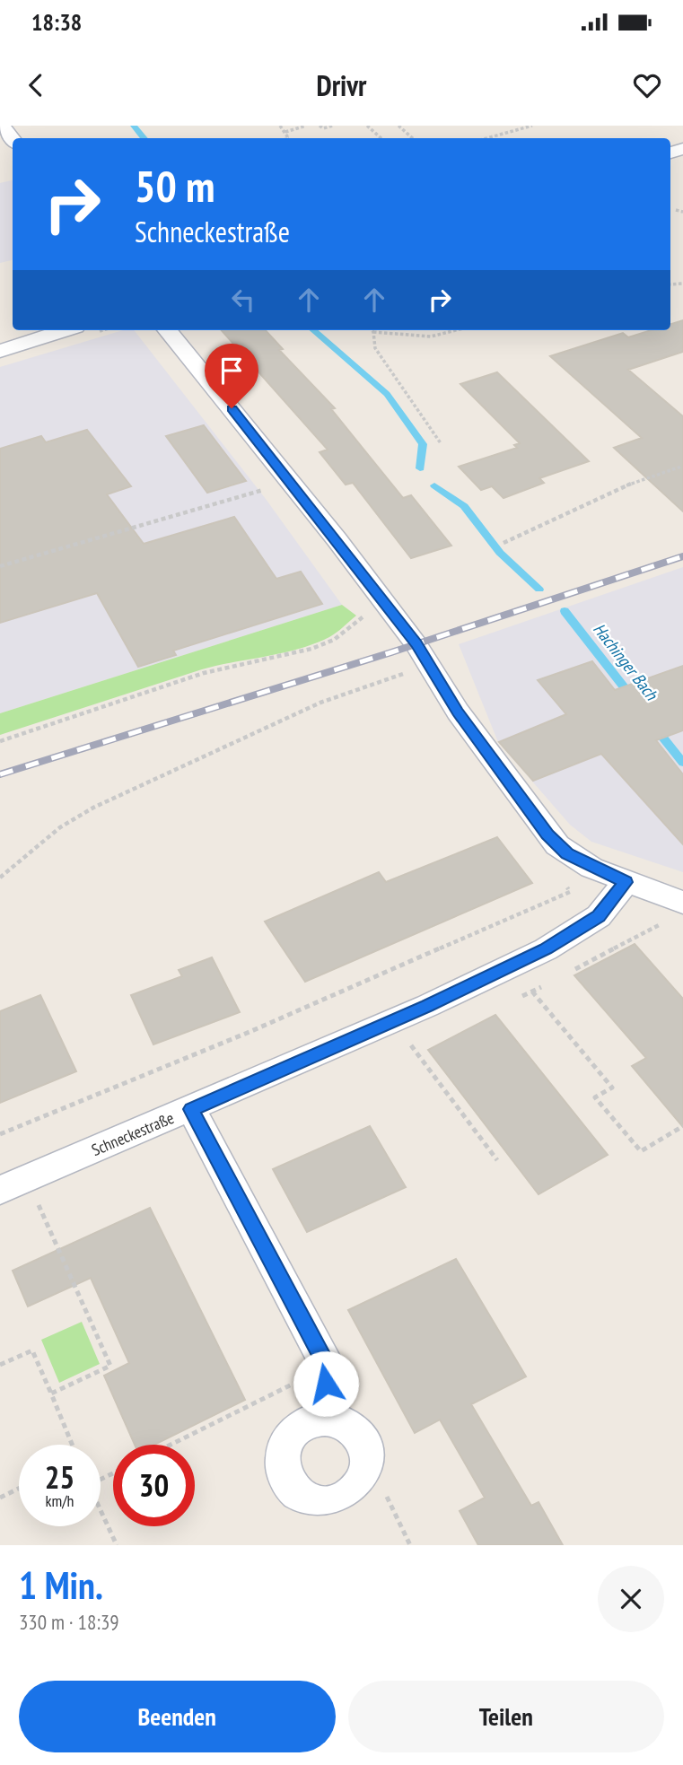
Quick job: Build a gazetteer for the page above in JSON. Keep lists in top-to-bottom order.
{
  "streets": {
    "street": ["Schneckestraße"]
  },
  "water": ["Hachinger Bach"],
  "page": {
    "status": "18:38",
    "header": "Drivr",
    "turn": ["50 m", "Schneckestraße"],
    "speed": "25 km/h",
    "limit": "30",
    "heading": ["1 Min.", "330 m · 18:39"],
    "buttons": ["Beenden", "Teilen"]
  }
}
